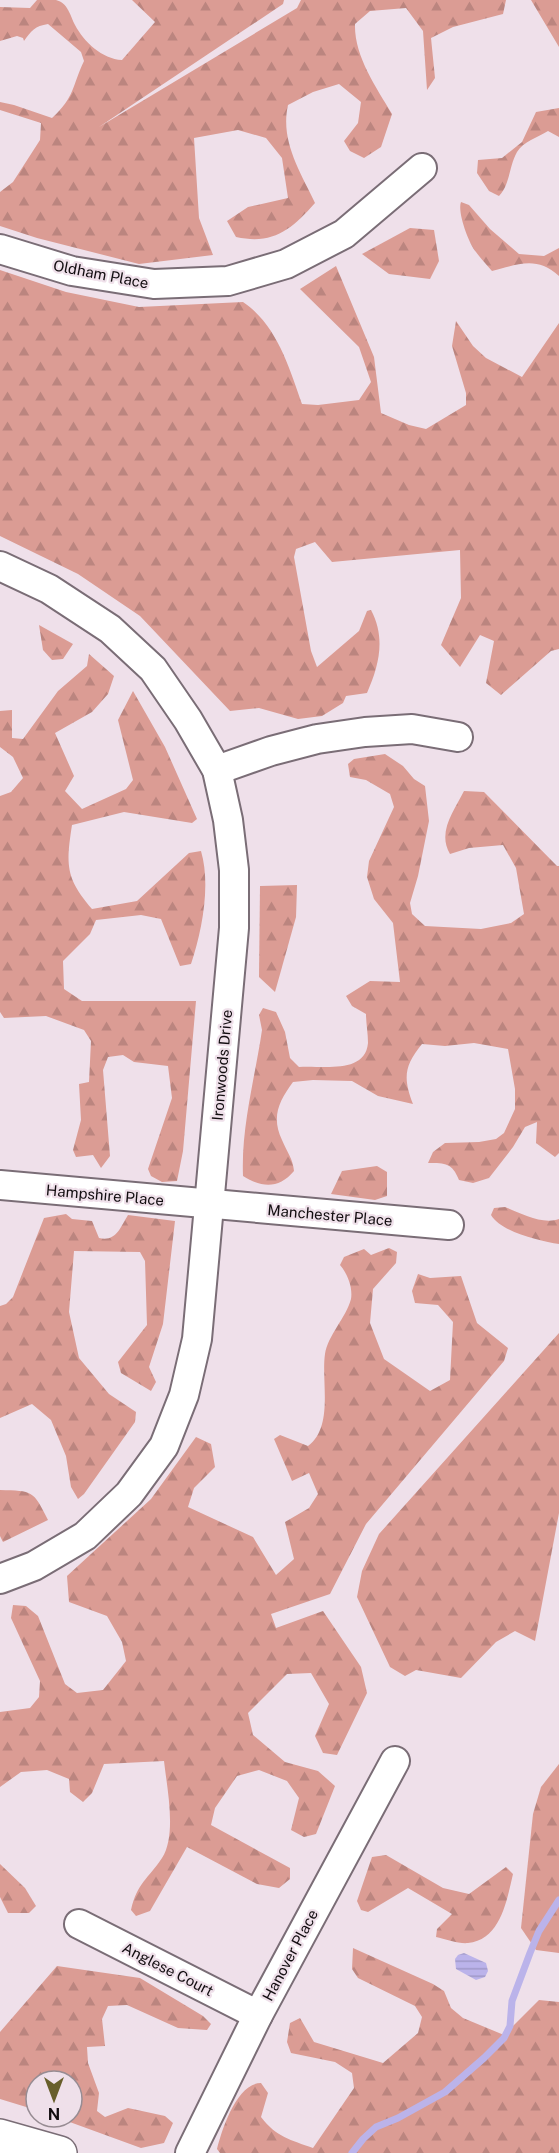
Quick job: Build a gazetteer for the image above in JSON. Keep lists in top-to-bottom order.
{
  "streets": {
    "street": [
      "Oldham Place",
      "Ironwoods Drive",
      "Hampshire Place",
      "Manchester Place",
      "Hanover Place",
      "Anglese Court"
    ]
  },
  "crossings": [
    ["Ironwoods Drive", "Hampshire Place"],
    ["Ironwoods Drive", "Manchester Place"],
    ["Hampshire Place", "Manchester Place"],
    ["Hanover Place", "Anglese Court"]
  ],
  "north": "bottom"
}
